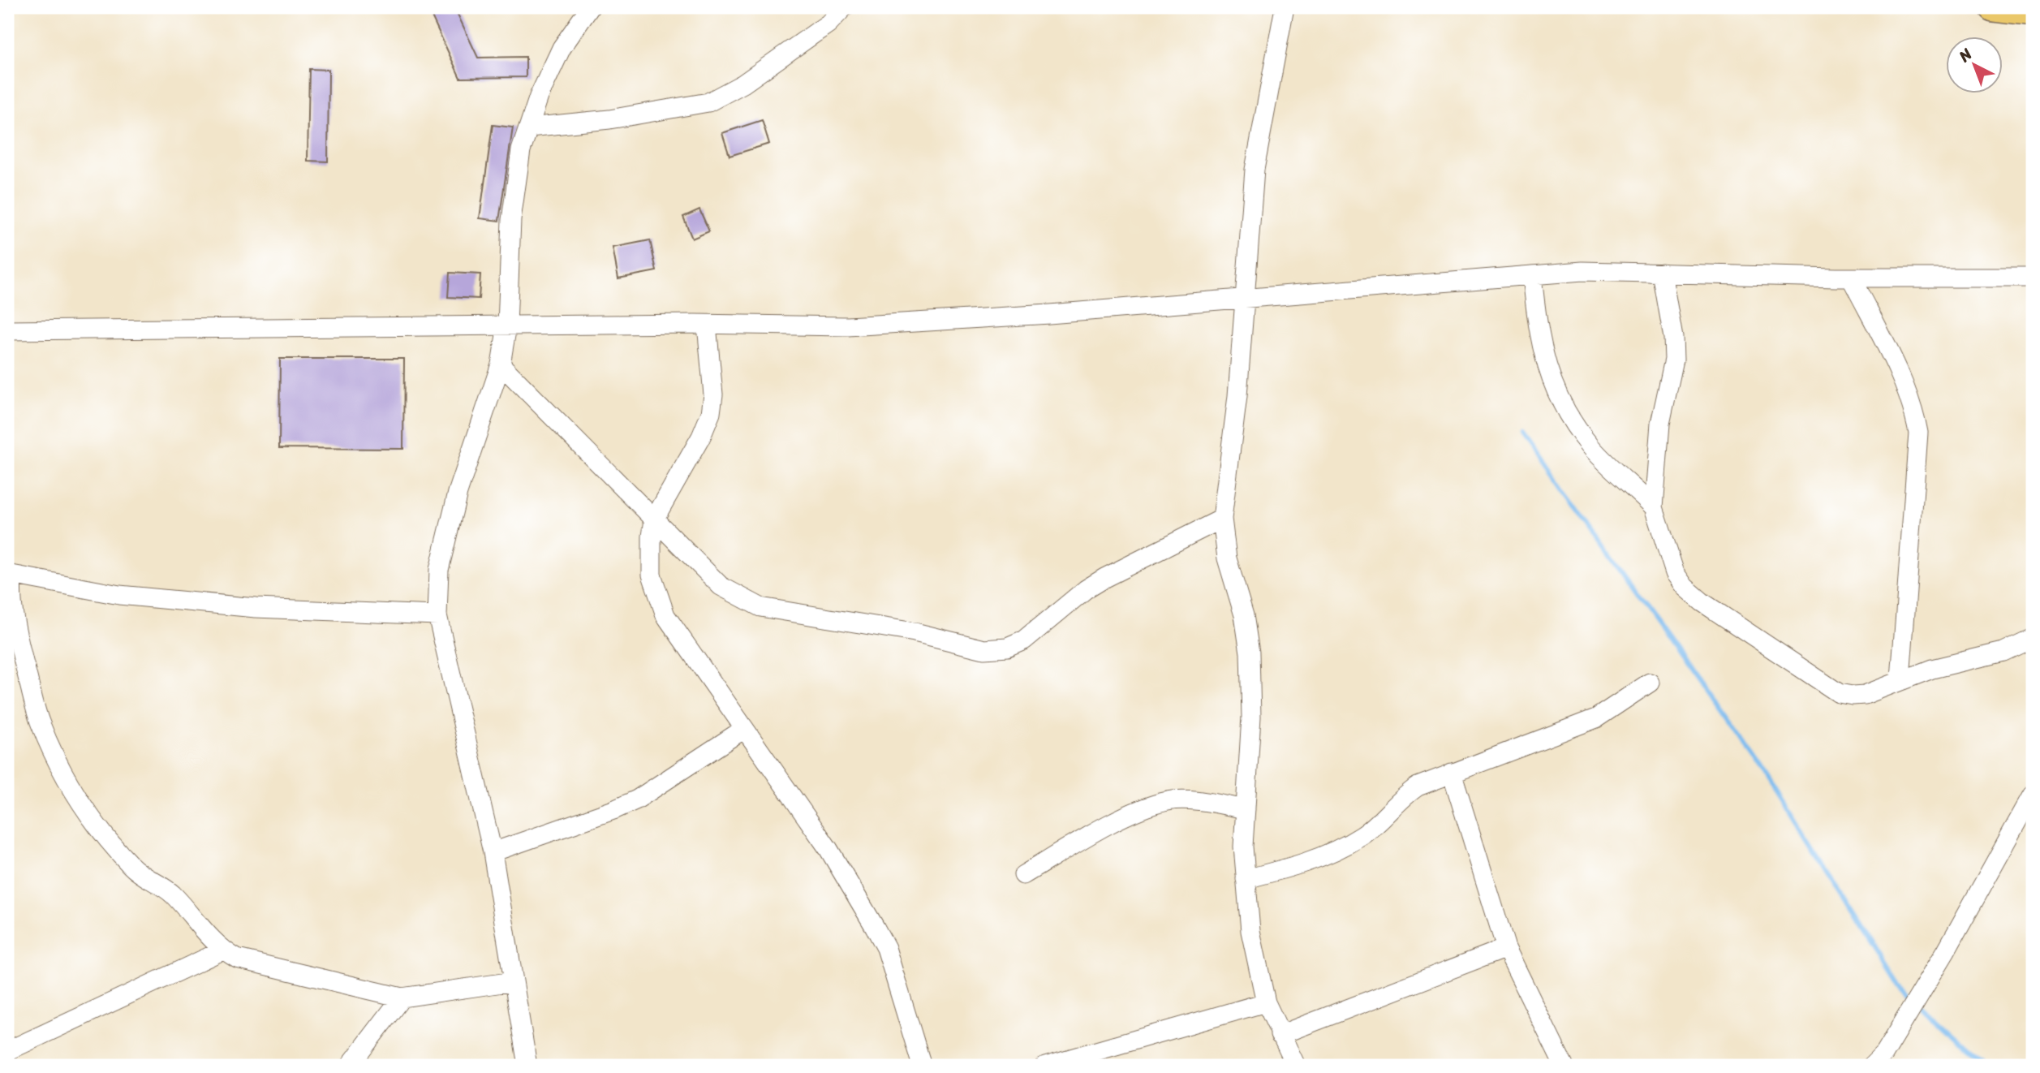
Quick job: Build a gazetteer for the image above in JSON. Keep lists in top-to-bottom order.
{
  "north": "top left"
}
